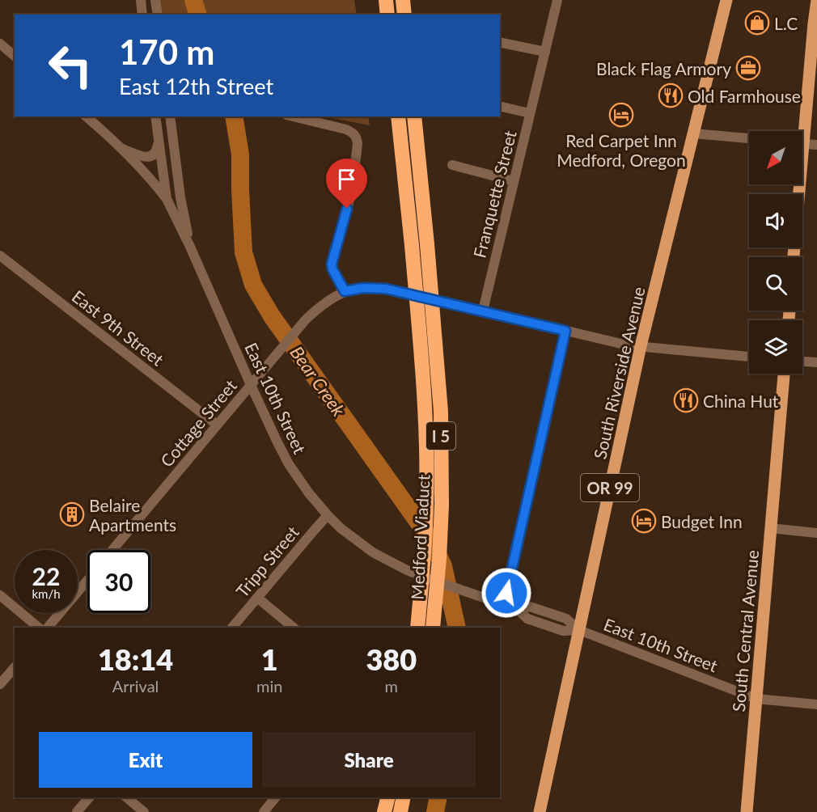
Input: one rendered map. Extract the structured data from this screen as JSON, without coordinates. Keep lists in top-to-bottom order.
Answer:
{
  "streets": {
    "highway": ["I 5", "Medford Viaduct"],
    "main road": ["South Riverside Avenue", "OR 99", "South Central Avenue"],
    "street": [
      "Franquette Street",
      "East 9th Street",
      "East 10th Street",
      "Cottage Street",
      "Tripp Street"
    ]
  },
  "crossings": [
    ["East 9th Street", "Cottage Street"],
    ["South Riverside Avenue", "East 10th Street"],
    ["East 10th Street", "Cottage Street"],
    ["East 10th Street", "Tripp Street"],
    ["East 10th Street", "South Central Avenue"]
  ],
  "water": ["Bear Creek"],
  "places": {
    "shop": ["L.C"],
    "office": ["Black Flag Armory"],
    "restaurant": ["Old Farmhouse", "China Hut"],
    "hotel": ["Red Carpet Inn Medford, Oregon", "Budget Inn"],
    "building": ["Belaire Apartments"]
  },
  "north": "bottom left",
  "page": {
    "turn": ["170 m", "East 12th Street"],
    "speed": "22 km/h",
    "limit": "30",
    "eta": [
      "18:14",
      "Arrival",
      "1",
      "min",
      "380",
      "m"
    ],
    "buttons": ["Exit", "Share"]
  }
}
